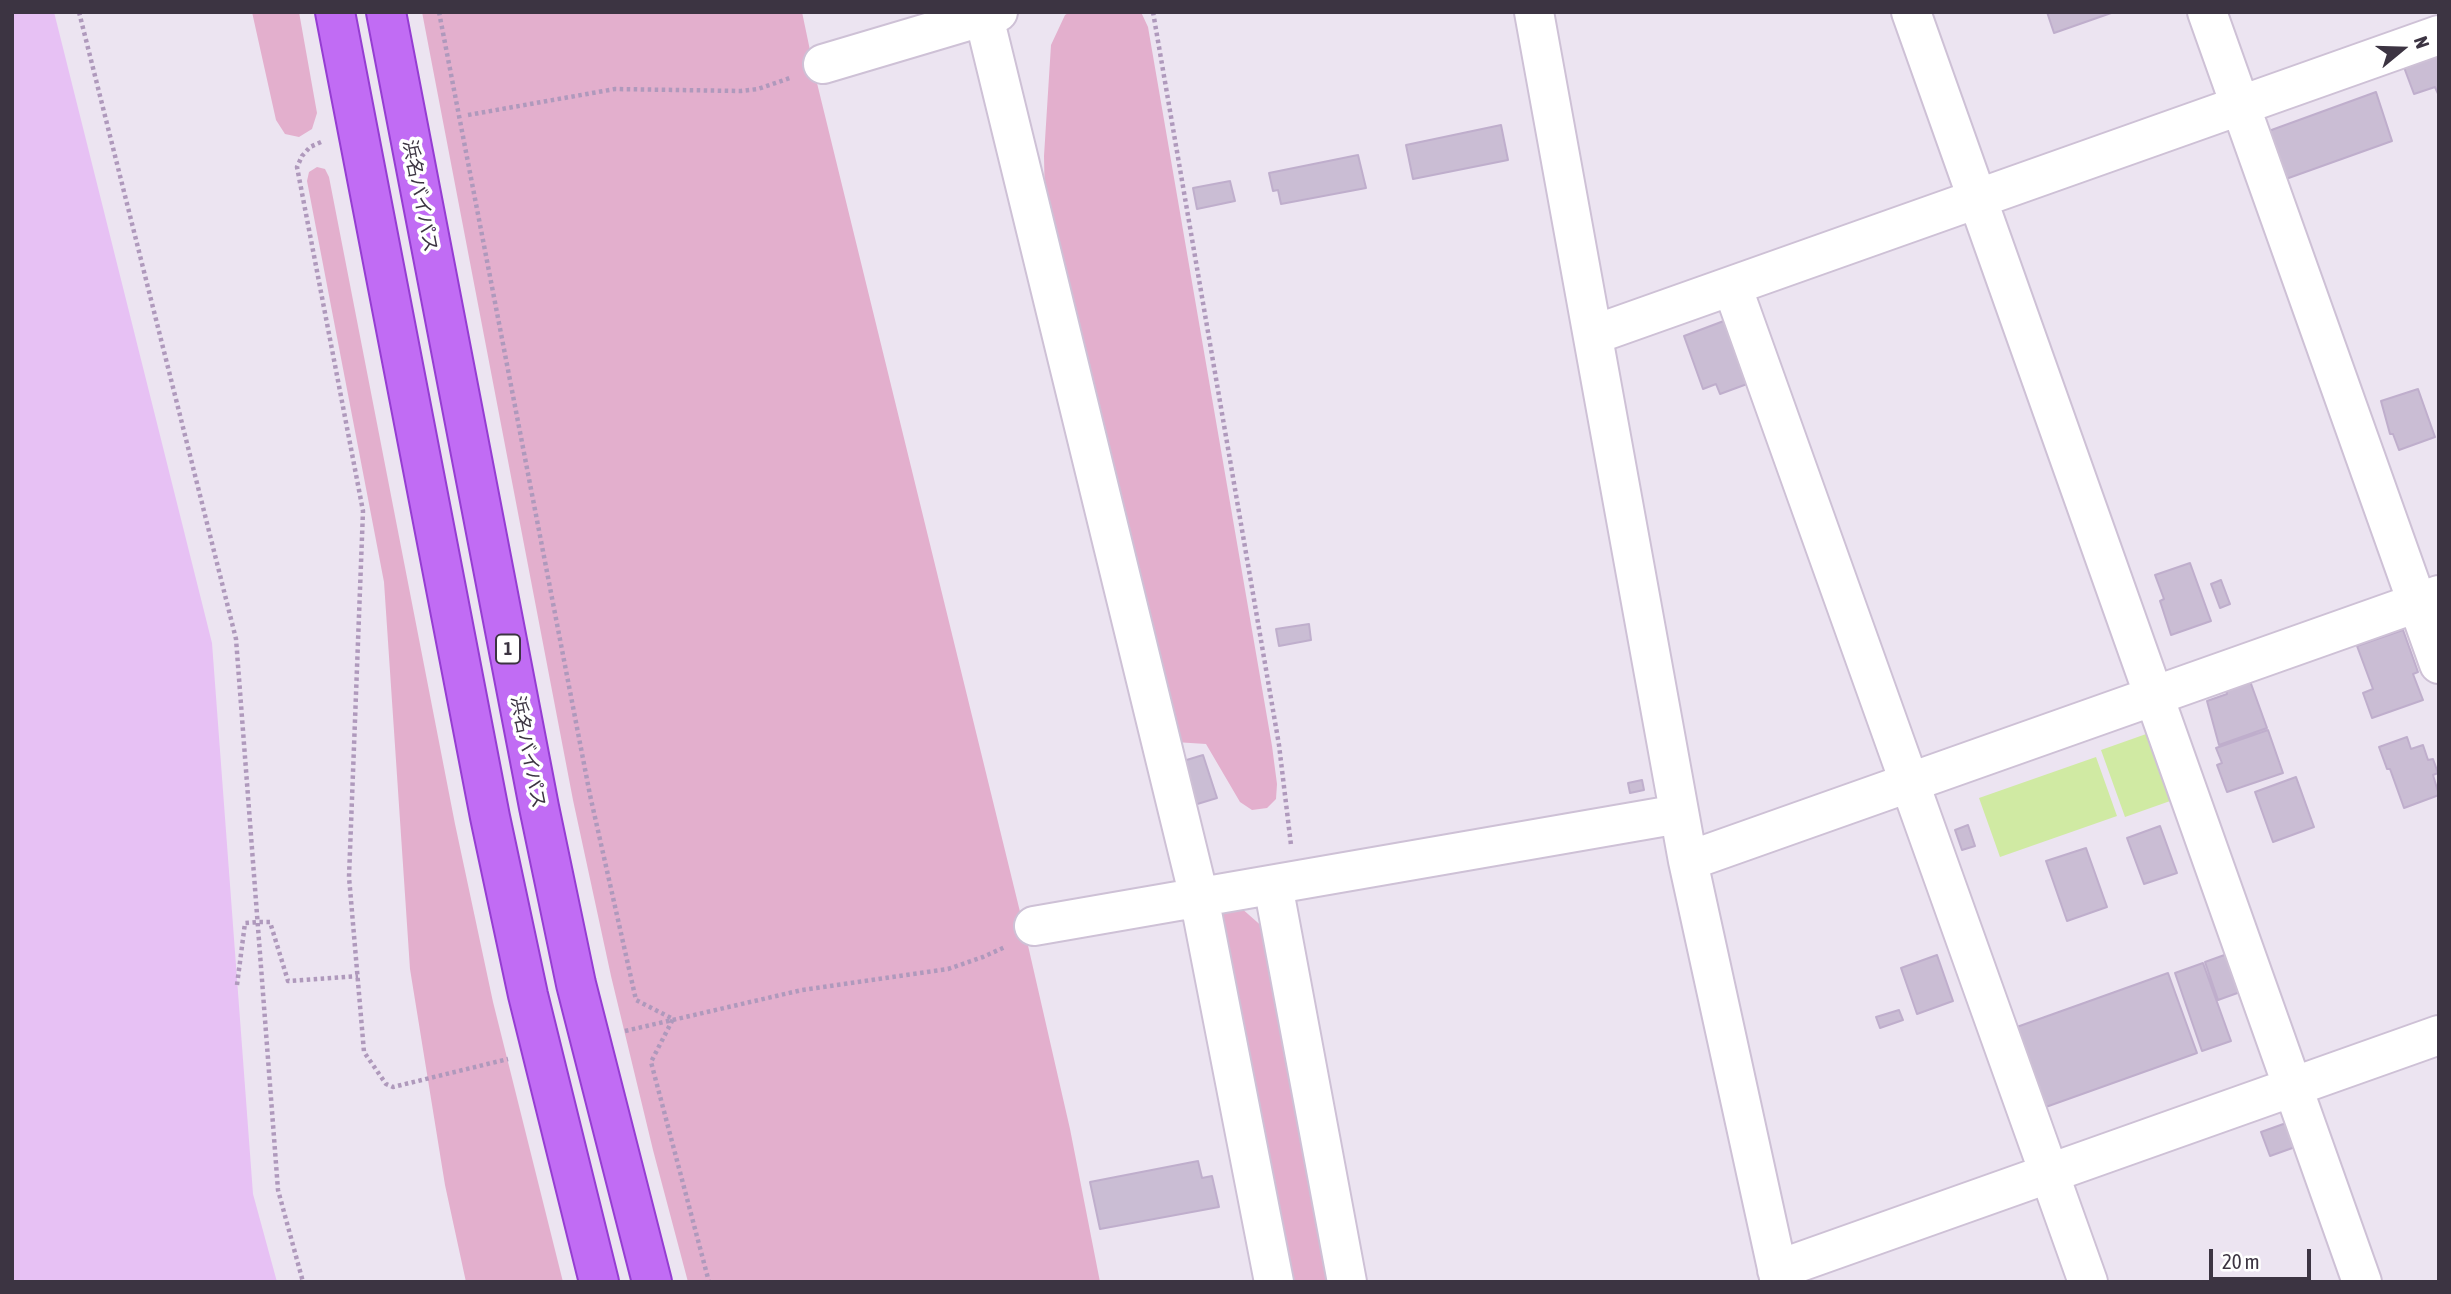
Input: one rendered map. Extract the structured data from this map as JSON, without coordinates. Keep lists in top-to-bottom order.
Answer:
{
  "streets": {
    "highway": ["浜名バイパス", "1"]
  },
  "scale_bar": "20 m",
  "north": "right"
}
